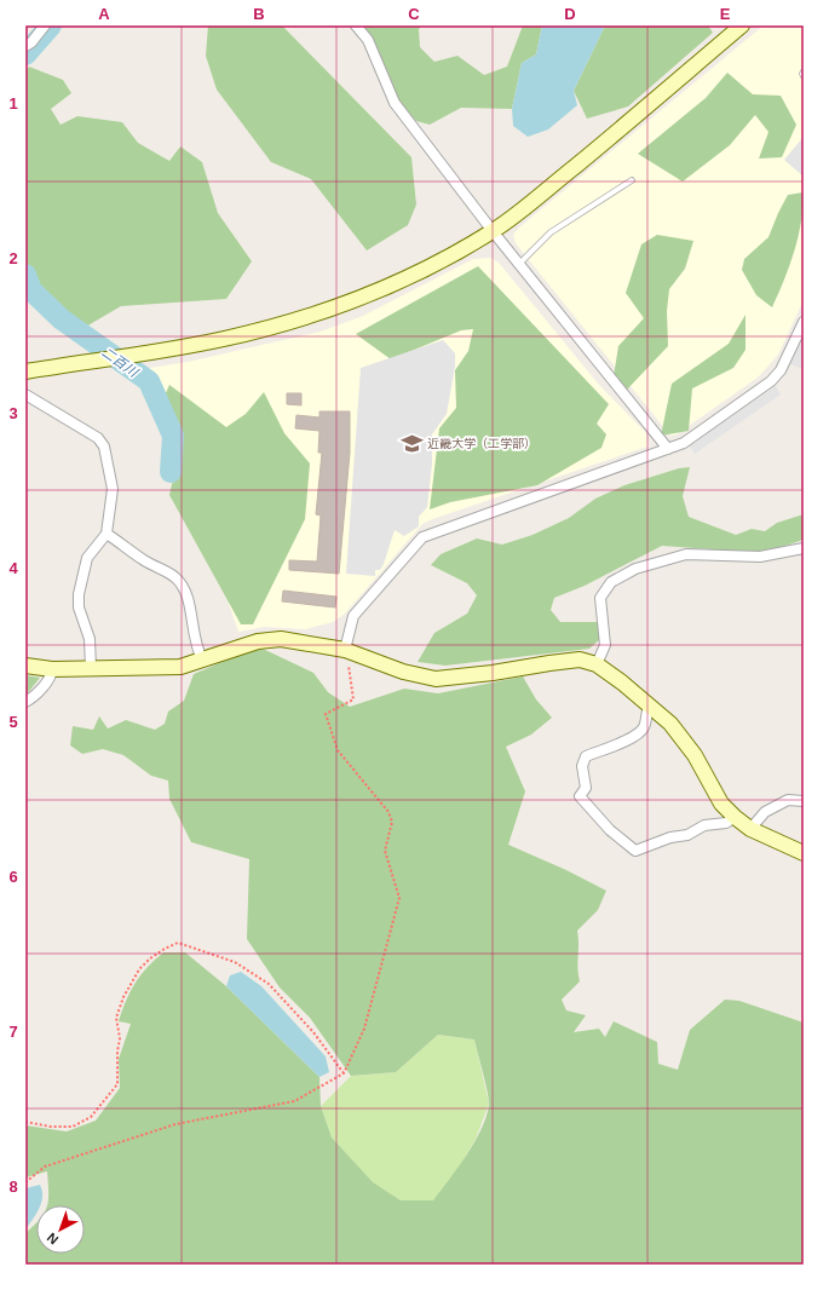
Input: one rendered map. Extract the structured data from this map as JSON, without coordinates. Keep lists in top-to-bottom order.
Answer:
{
  "water": ["二百川"],
  "places": {
    "school or university": ["近畿大学（工学部）"]
  },
  "north": "bottom left",
  "grid": {
    "columns": [
      "A",
      "B",
      "C",
      "D",
      "E"
    ],
    "rows": [
      "1",
      "2",
      "3",
      "4",
      "5",
      "6",
      "7",
      "8"
    ]
  }
}
